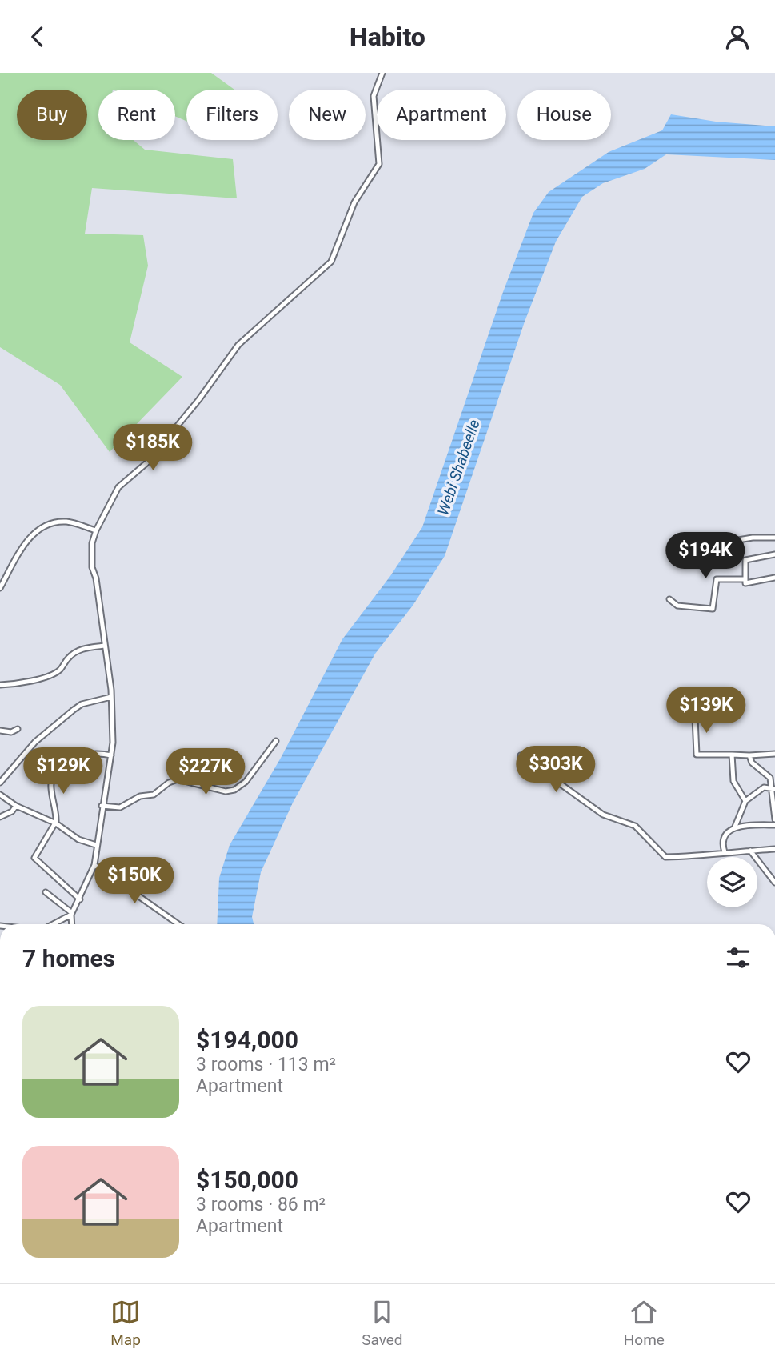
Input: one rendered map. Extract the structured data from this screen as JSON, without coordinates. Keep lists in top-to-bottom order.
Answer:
{
  "water": ["Webi Shabeelle"],
  "page": {
    "header": "Habito",
    "chip": [
      "Buy",
      "Rent",
      "Filters",
      "New",
      "Apartment",
      "House"
    ],
    "price": [
      "$185K",
      "$194K",
      "$139K",
      "$303K",
      "$129K",
      "$227K",
      "$150K"
    ],
    "heading": "7 homes",
    "list": [
      {
        "name": "$194,000",
        "note": "3 rooms · 113 m² · Apartment"
      },
      {
        "name": "$150,000",
        "note": "3 rooms · 86 m² · Apartment"
      }
    ],
    "tabs": ["Map", "Saved", "Home"]
  }
}
